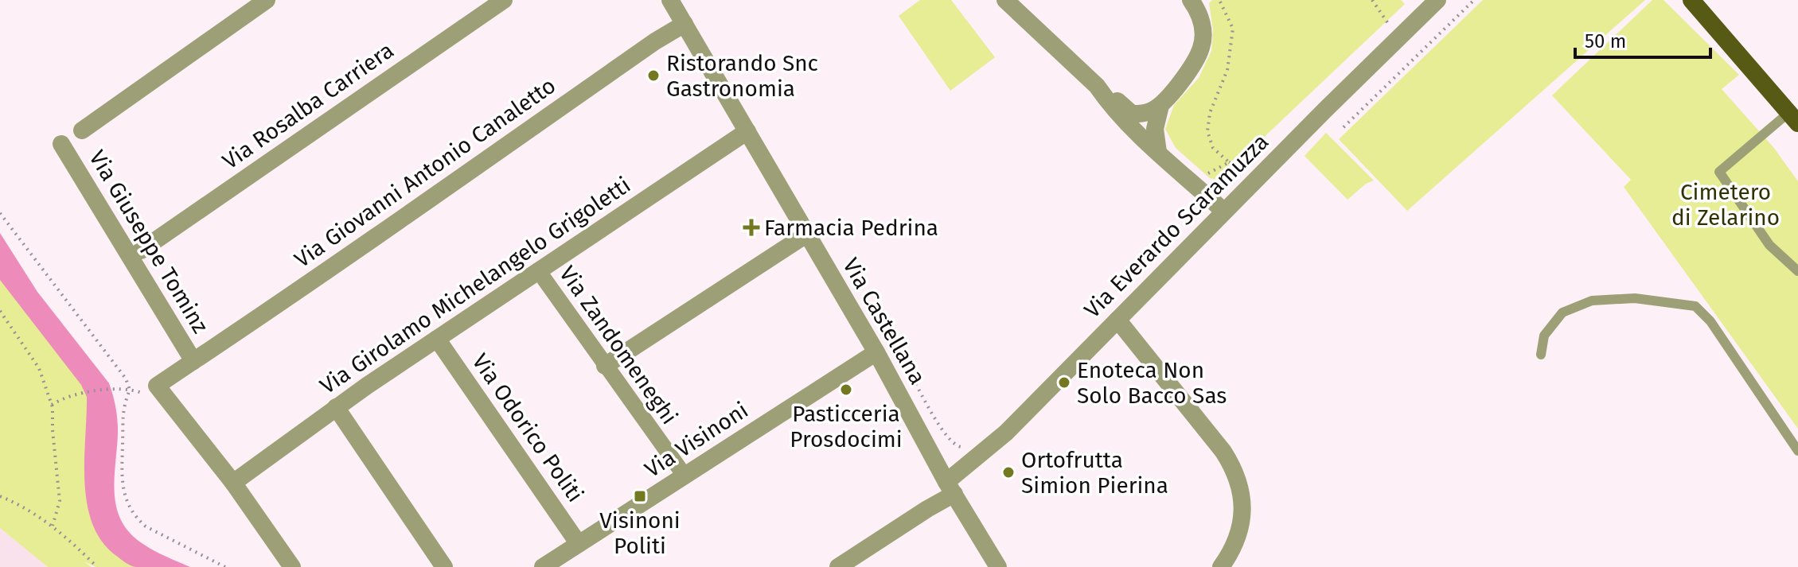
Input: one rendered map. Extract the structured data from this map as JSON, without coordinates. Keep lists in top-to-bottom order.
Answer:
{
  "streets": {
    "street": [
      "Via Rosalba Carriera",
      "Via Giovanni Antonio Canaletto",
      "Via Everardo Scaramuzza",
      "Via Giuseppe Tominz",
      "Via Girolamo Michelangelo Grigoletti",
      "Via Castellana",
      "Via Zandomeneghi",
      "Via Odorico Politi",
      "Via Visinoni"
    ]
  },
  "crossings": [
    ["Via Giovanni Antonio Canaletto", "Via Giuseppe Tominz"],
    ["Via Giovanni Antonio Canaletto", "Via Castellana"],
    ["Via Everardo Scaramuzza", "Via Castellana"],
    ["Via Giuseppe Tominz", "Via Girolamo Michelangelo Grigoletti"],
    ["Via Girolamo Michelangelo Grigoletti", "Via Castellana"],
    ["Via Girolamo Michelangelo Grigoletti", "Via Zandomeneghi"],
    ["Via Girolamo Michelangelo Grigoletti", "Via Odorico Politi"],
    ["Via Castellana", "Via Visinoni"],
    ["Via Zandomeneghi", "Via Visinoni"],
    ["Via Odorico Politi", "Via Visinoni"]
  ],
  "parks": ["Cimetero di Zelarino"],
  "places": {
    "other": [
      "Ristorando Snc Gastronomia",
      "Enoteca Non Solo Bacco Sas",
      "Pasticceria Prosdocimi",
      "Ortofrutta Simion Pierina"
    ],
    "health": ["Farmacia Pedrina"],
    "transit": ["Visinoni Politi"]
  },
  "scale_bar": "50 m"
}
